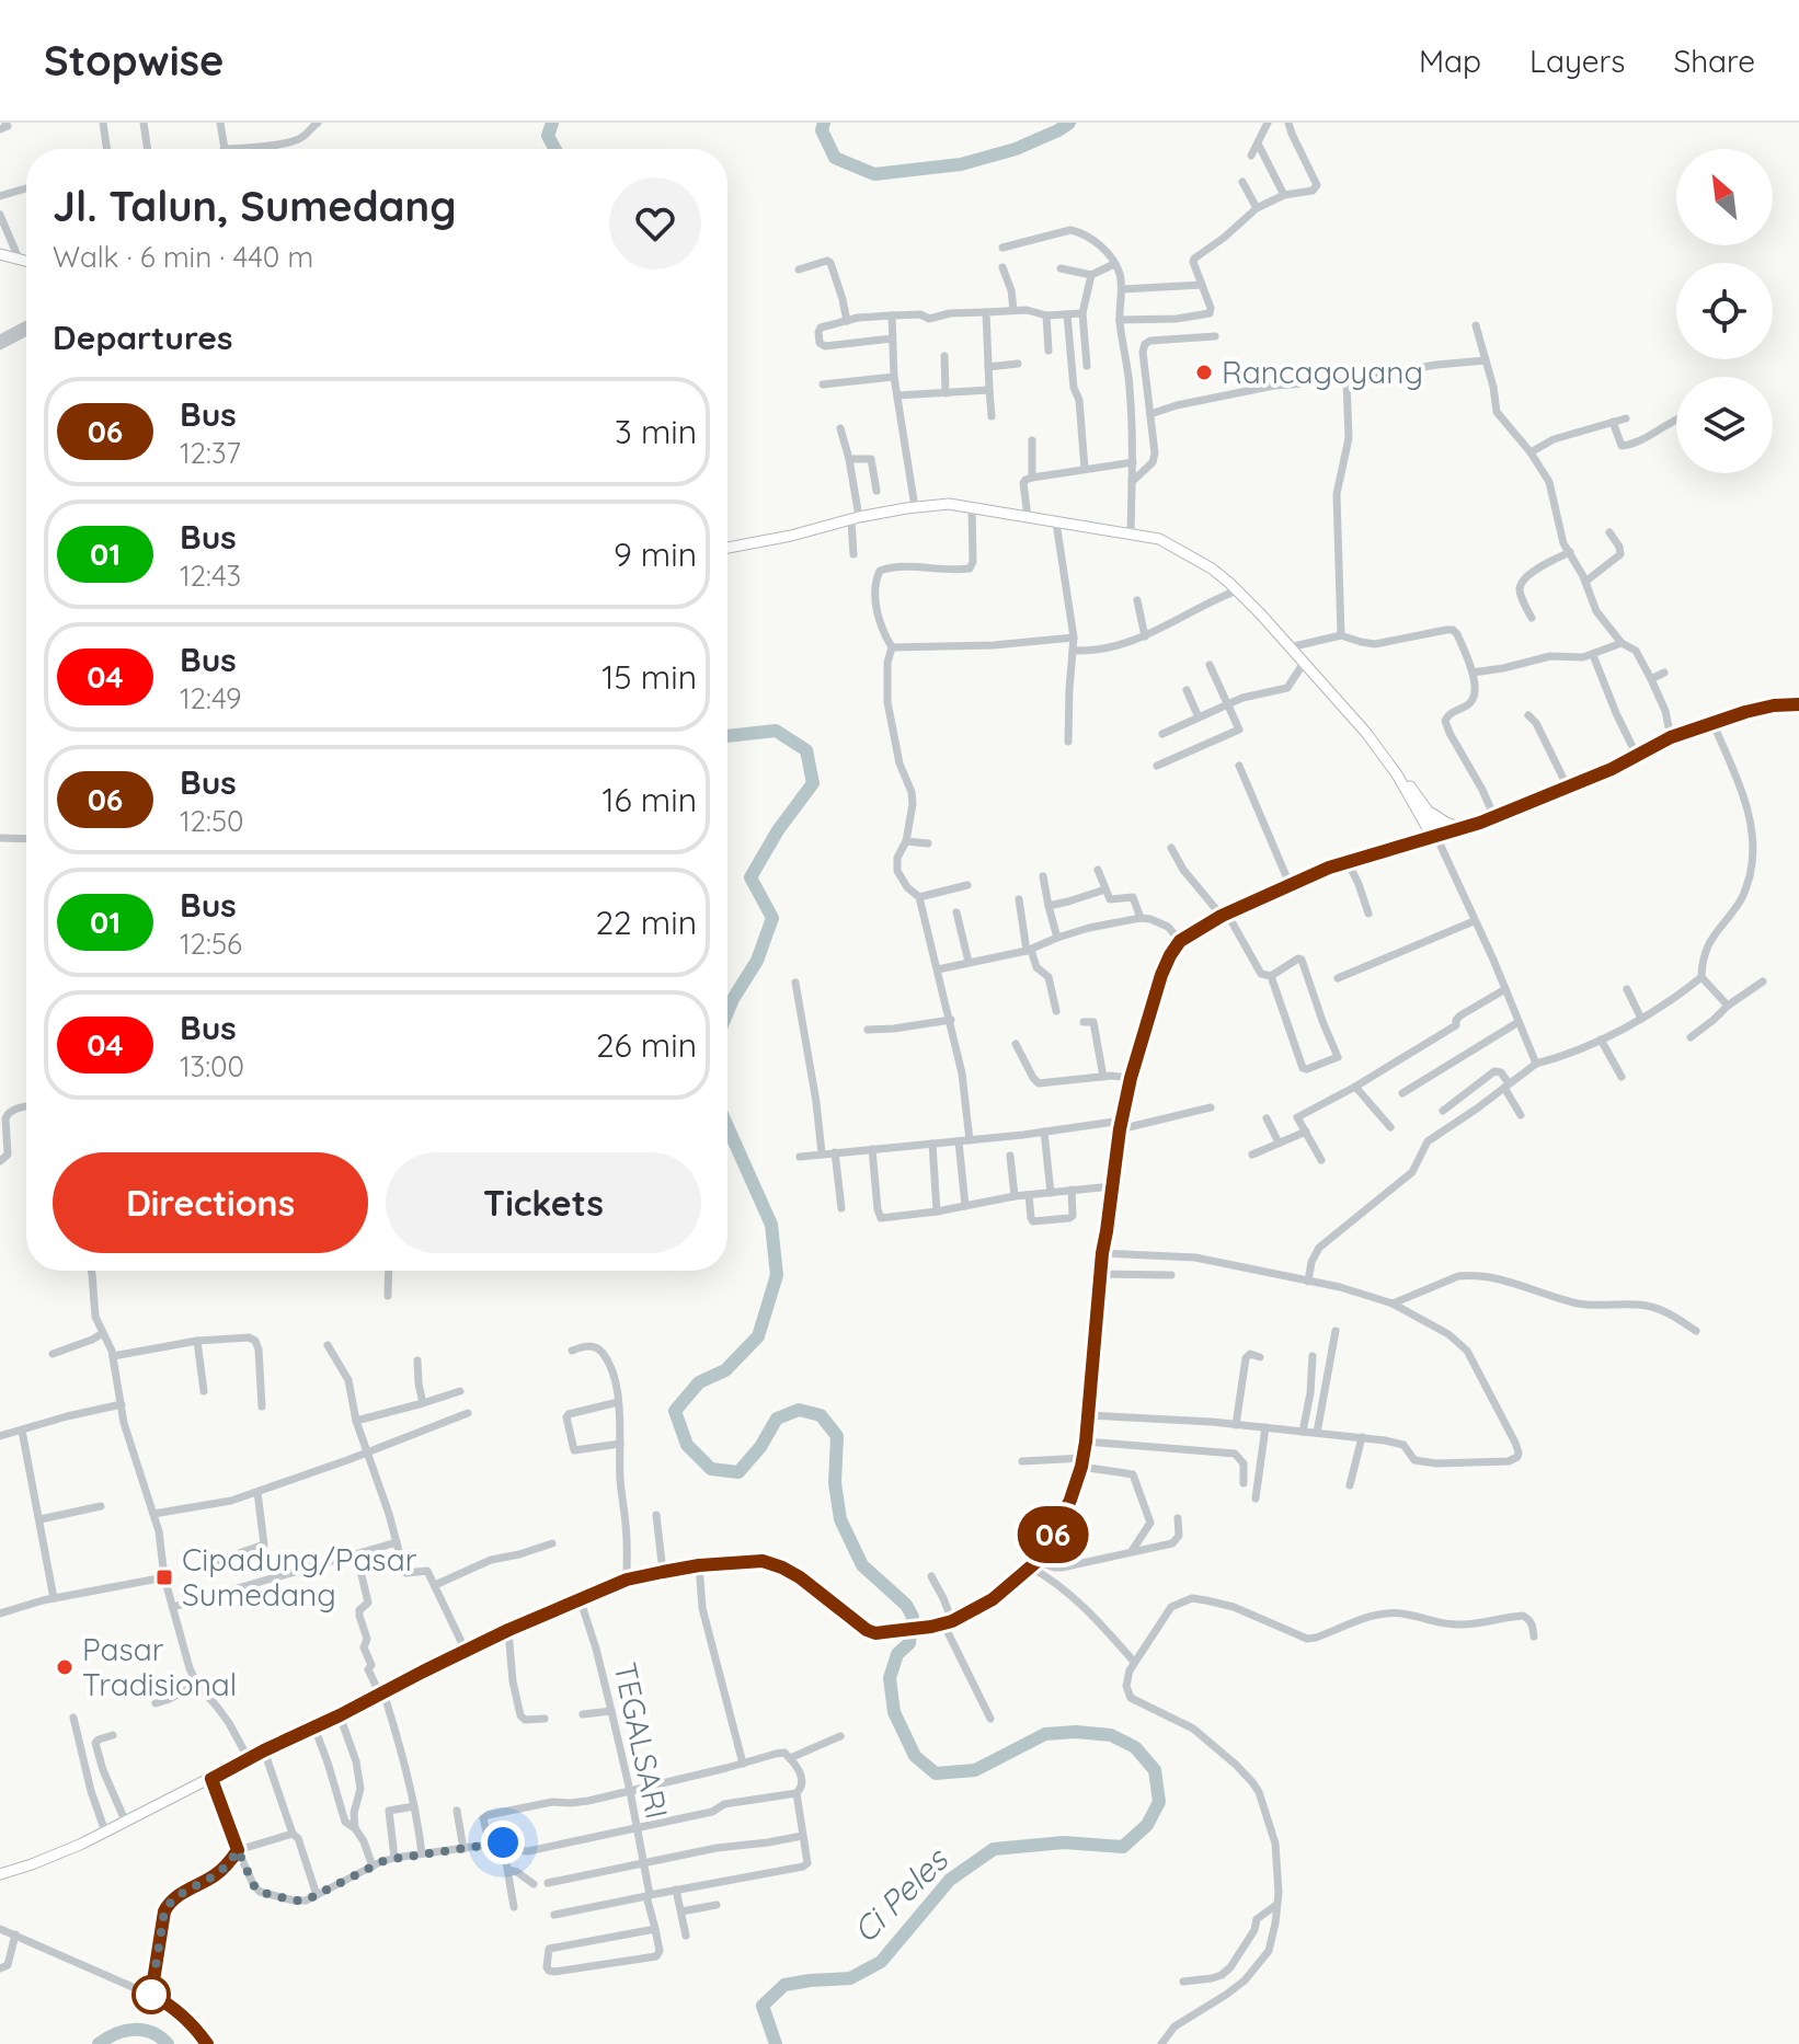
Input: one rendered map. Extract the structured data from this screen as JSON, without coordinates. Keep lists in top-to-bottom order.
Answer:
{
  "streets": {
    "street": ["TEGALSARI"]
  },
  "water": ["Ci Peles"],
  "places": {
    "other": ["Rancagoyang", "Pasar Tradisional"],
    "transit": ["Cipadung/Pasar Sumedang"]
  },
  "lines": ["bus line 06"],
  "north": "top left",
  "page": {
    "header": "Stopwise",
    "nav": ["Map", "Layers", "Share"],
    "on_map": "06",
    "heading": [
      ["Jl. Talun, Sumedang", "Walk · 6 min · 440 m"],
      "Departures"
    ],
    "list": [
      {
        "mark": "06",
        "name": "Bus",
        "note": "12:37",
        "value": "3 min"
      },
      {
        "mark": "01",
        "name": "Bus",
        "note": "12:43",
        "value": "9 min"
      },
      {
        "mark": "04",
        "name": "Bus",
        "note": "12:49",
        "value": "15 min"
      },
      {
        "mark": "06",
        "name": "Bus",
        "note": "12:50",
        "value": "16 min"
      },
      {
        "mark": "01",
        "name": "Bus",
        "note": "12:56",
        "value": "22 min"
      },
      {
        "mark": "04",
        "name": "Bus",
        "note": "13:00",
        "value": "26 min"
      }
    ],
    "buttons": ["Directions", "Tickets"]
  }
}
